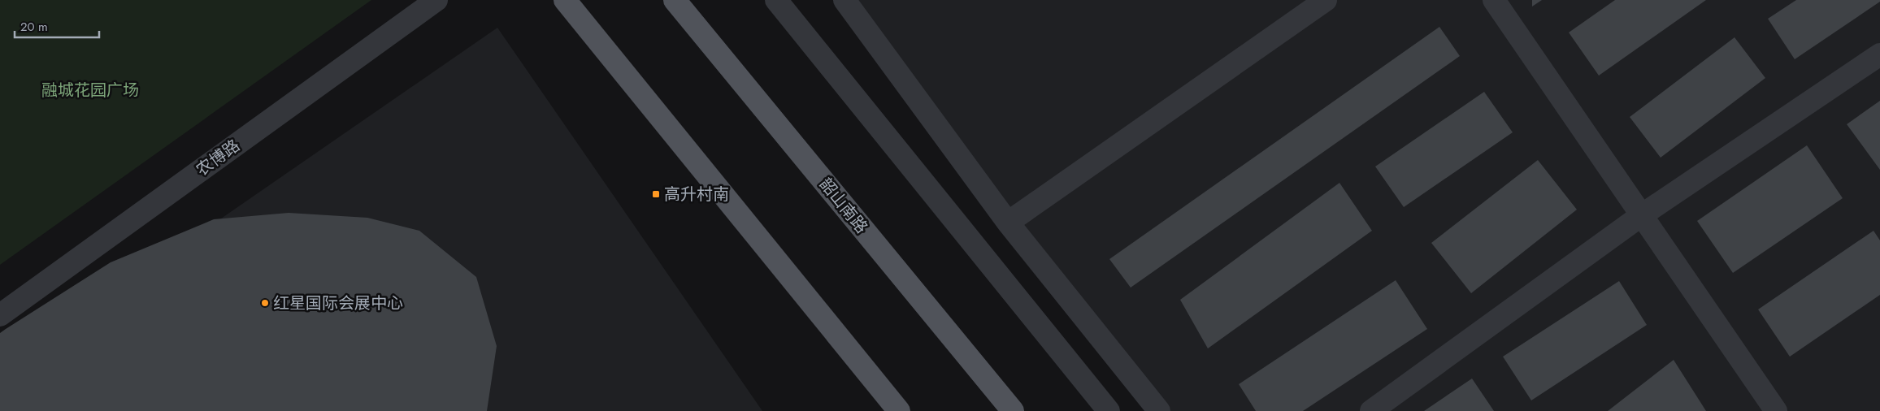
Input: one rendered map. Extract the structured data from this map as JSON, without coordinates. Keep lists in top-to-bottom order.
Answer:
{
  "streets": {
    "main road": ["韶山南路"],
    "street": ["农博路"]
  },
  "parks": ["融城花园广场"],
  "places": {
    "transit": ["高升村南"],
    "other": ["红星国际会展中心"]
  },
  "scale_bar": "20 m"
}
